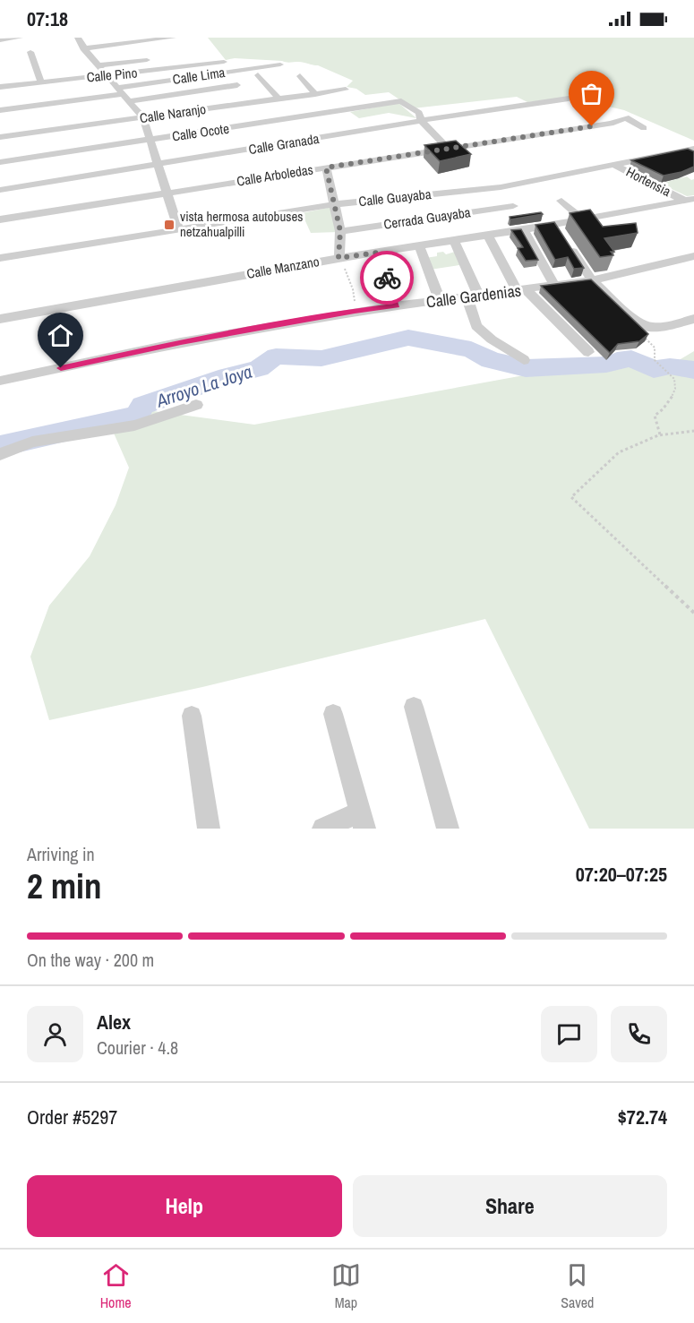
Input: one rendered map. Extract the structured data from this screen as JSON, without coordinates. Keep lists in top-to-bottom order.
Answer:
{
  "streets": {
    "street": [
      "Calle Pino",
      "Calle Lima",
      "Calle Naranjo",
      "Calle Ocote",
      "Calle Granada",
      "Calle Arboledas",
      "Hortensia",
      "Calle Guayaba",
      "Cerrada Guayaba",
      "Calle Manzano",
      "Calle Gardenias"
    ]
  },
  "crossings": [
    ["Calle Ocote", "Calle Granada"],
    ["Hortensia", "Calle Guayaba"],
    ["Hortensia", "Calle Manzano"]
  ],
  "water": ["Arroyo La Joya"],
  "places": {
    "transit": ["vista hermosa autobuses netzahualpilli"]
  },
  "page": {
    "status": "07:18",
    "heading": ["2 min", "Arriving in", "07:20–07:25"],
    "panel": [
      "Alex",
      "Courier · 4.8",
      "Order #5297",
      "$72.74"
    ],
    "bar": "On the way · 200 m",
    "buttons": ["Help", "Share"],
    "tabs": ["Home", "Map", "Saved"]
  }
}
